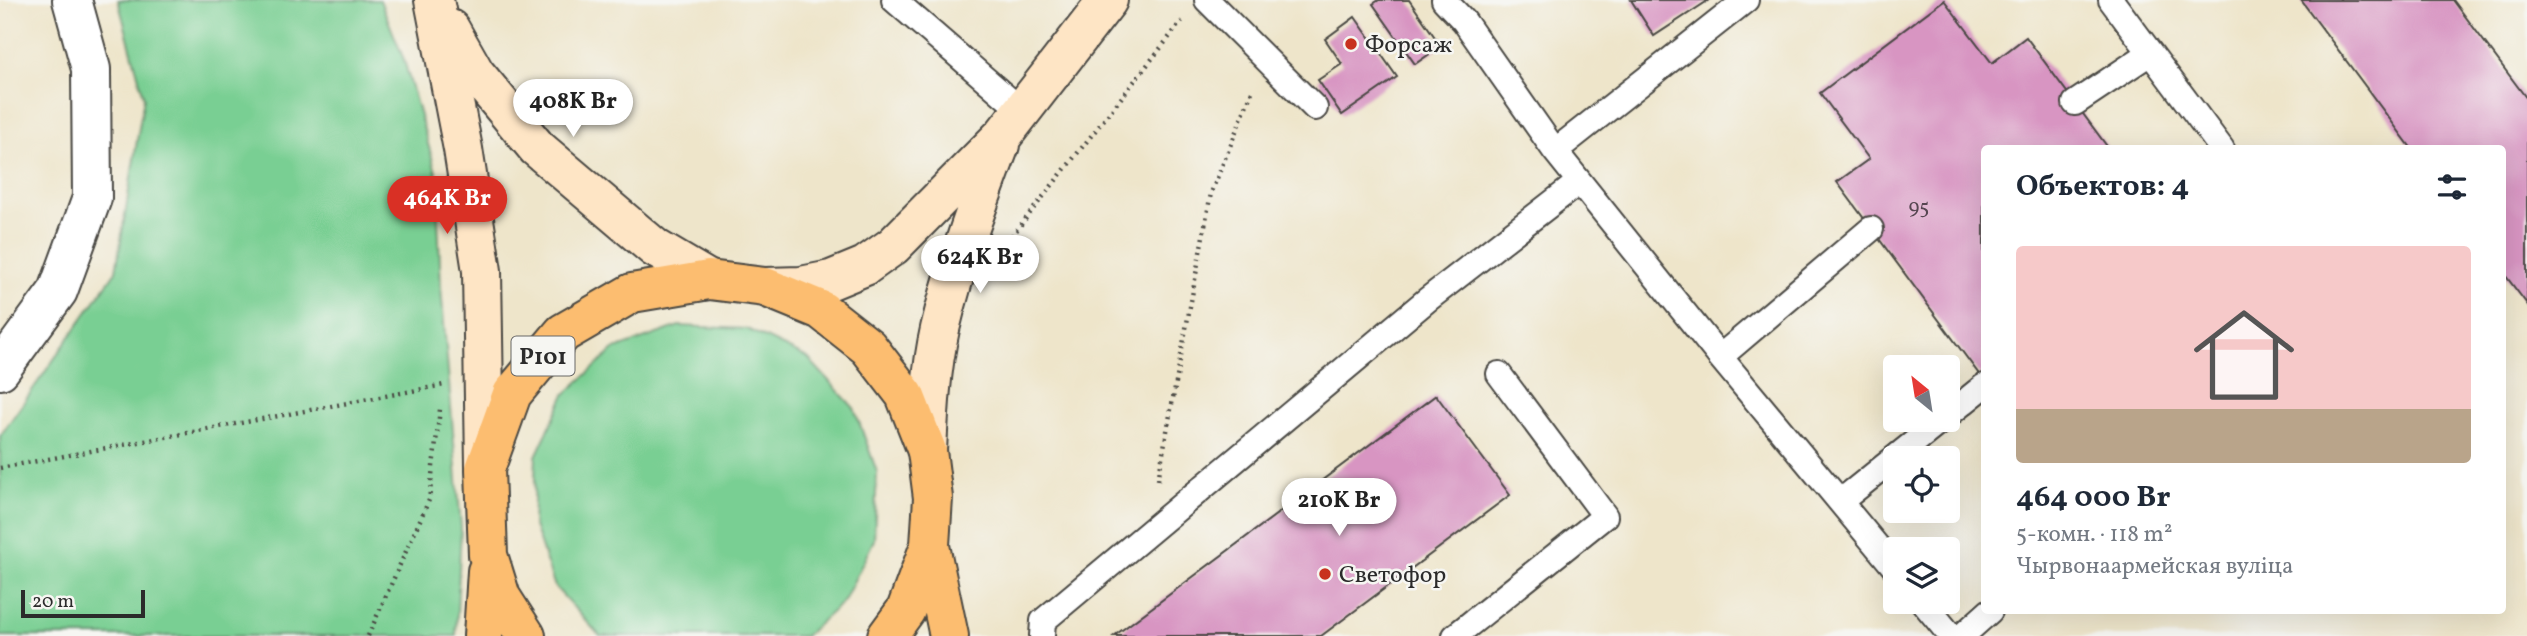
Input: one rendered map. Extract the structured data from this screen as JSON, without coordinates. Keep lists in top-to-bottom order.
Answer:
{
  "streets": {
    "main road": ["Р101"]
  },
  "places": ["Форсаж", "Светофор"],
  "house_numbers": ["95"],
  "scale_bar": "20 m",
  "north": "top left",
  "page": {
    "price": [
      "408K Br",
      "464K Br",
      "624K Br",
      "210K Br"
    ],
    "heading": "Объектов: 4",
    "list": [
      {
        "name": "464 000 Br",
        "note": "5-комн. · 118 m² · Чырвонаармейская вуліца"
      }
    ],
    "scale": "20 m"
  }
}
